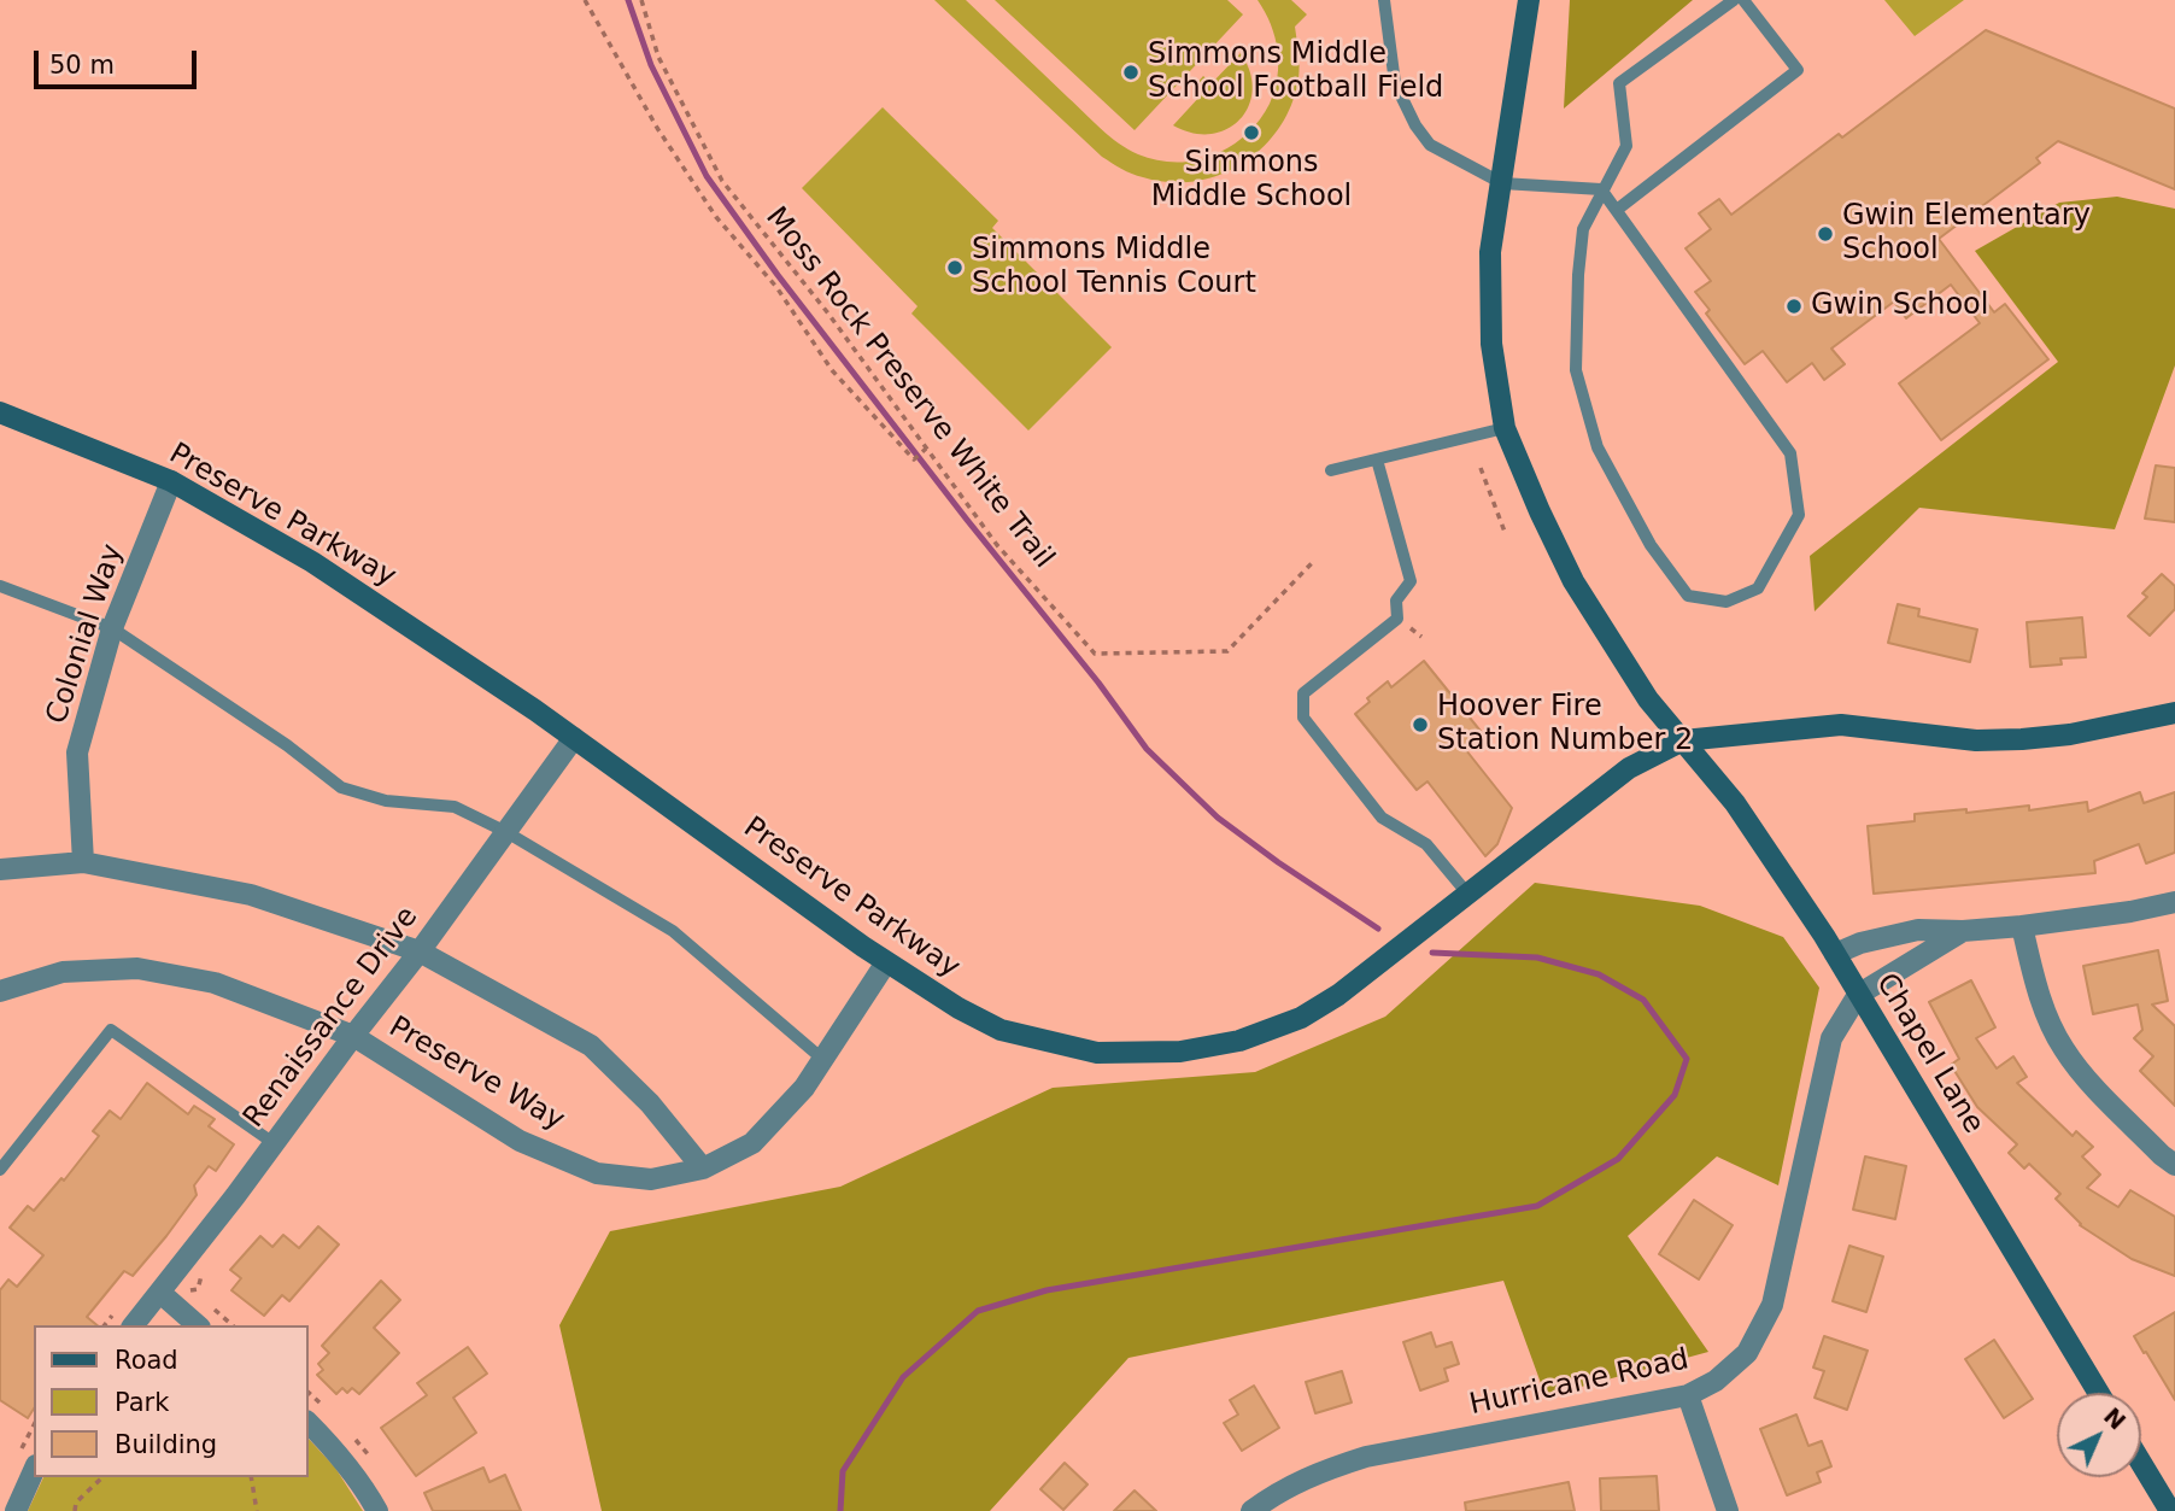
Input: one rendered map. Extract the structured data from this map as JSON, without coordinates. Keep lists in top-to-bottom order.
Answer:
{
  "streets": {
    "street": [
      "Preserve Parkway",
      "Colonial Way",
      "Renaissance Drive",
      "Chapel Lane",
      "Preserve Way",
      "Hurricane Road"
    ],
    "path": ["Moss Rock Preserve White Trail"]
  },
  "crossings": [
    ["Preserve Parkway", "Colonial Way"],
    ["Preserve Parkway", "Renaissance Drive"],
    ["Preserve Parkway", "Chapel Lane"],
    ["Preserve Parkway", "Preserve Way"],
    ["Renaissance Drive", "Preserve Way"],
    ["Chapel Lane", "Hurricane Road"]
  ],
  "places": [
    "Simmons Middle School Football Field",
    "Simmons Middle School",
    "Gwin Elementary School",
    "Simmons Middle School Tennis Court",
    "Gwin School",
    "Hoover Fire Station Number 2"
  ],
  "legend": ["Road", "Park", "Building"],
  "scale_bar": "50 m",
  "north": "top right"
}
